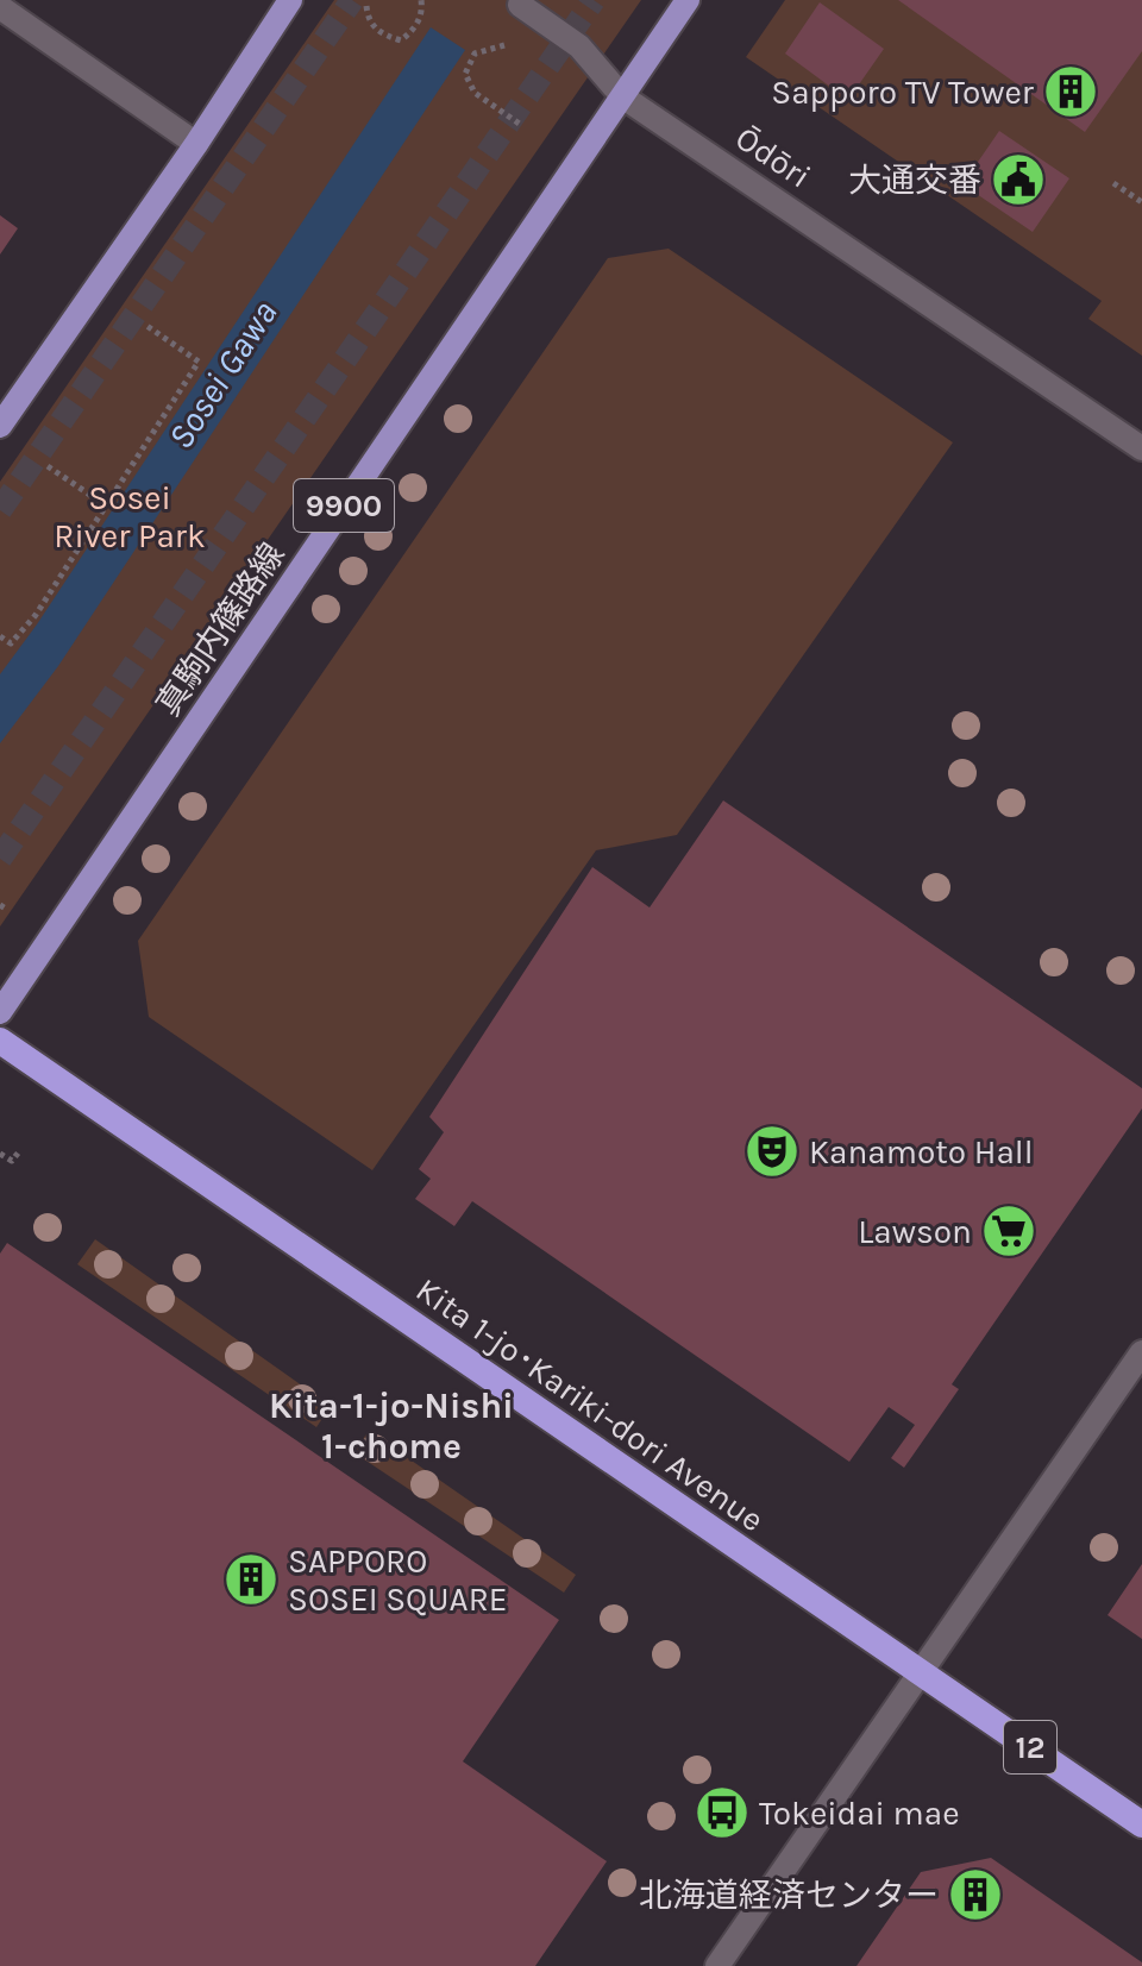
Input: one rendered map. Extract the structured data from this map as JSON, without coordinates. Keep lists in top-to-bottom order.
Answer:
{
  "streets": {
    "highway": ["Kita 1-jo･Kariki-dori Avenue", "12"],
    "main road": ["9900", "真駒内篠路線"],
    "street": ["Ōdōri"]
  },
  "crossings": [
    ["Ōdōri", "真駒内篠路線"]
  ],
  "districts": ["Kita-1-jo-Nishi 1-chome"],
  "water": ["Sosei Gawa"],
  "parks": ["Sosei River Park"],
  "places": {
    "building": ["Sapporo TV Tower", "SAPPORO SOSEI SQUARE", "北海道経済センター"],
    "public building": ["大通交番"],
    "theatre": ["Kanamoto Hall"],
    "supermarket": ["Lawson"],
    "bus stop": ["Tokeidai mae"]
  }
}
